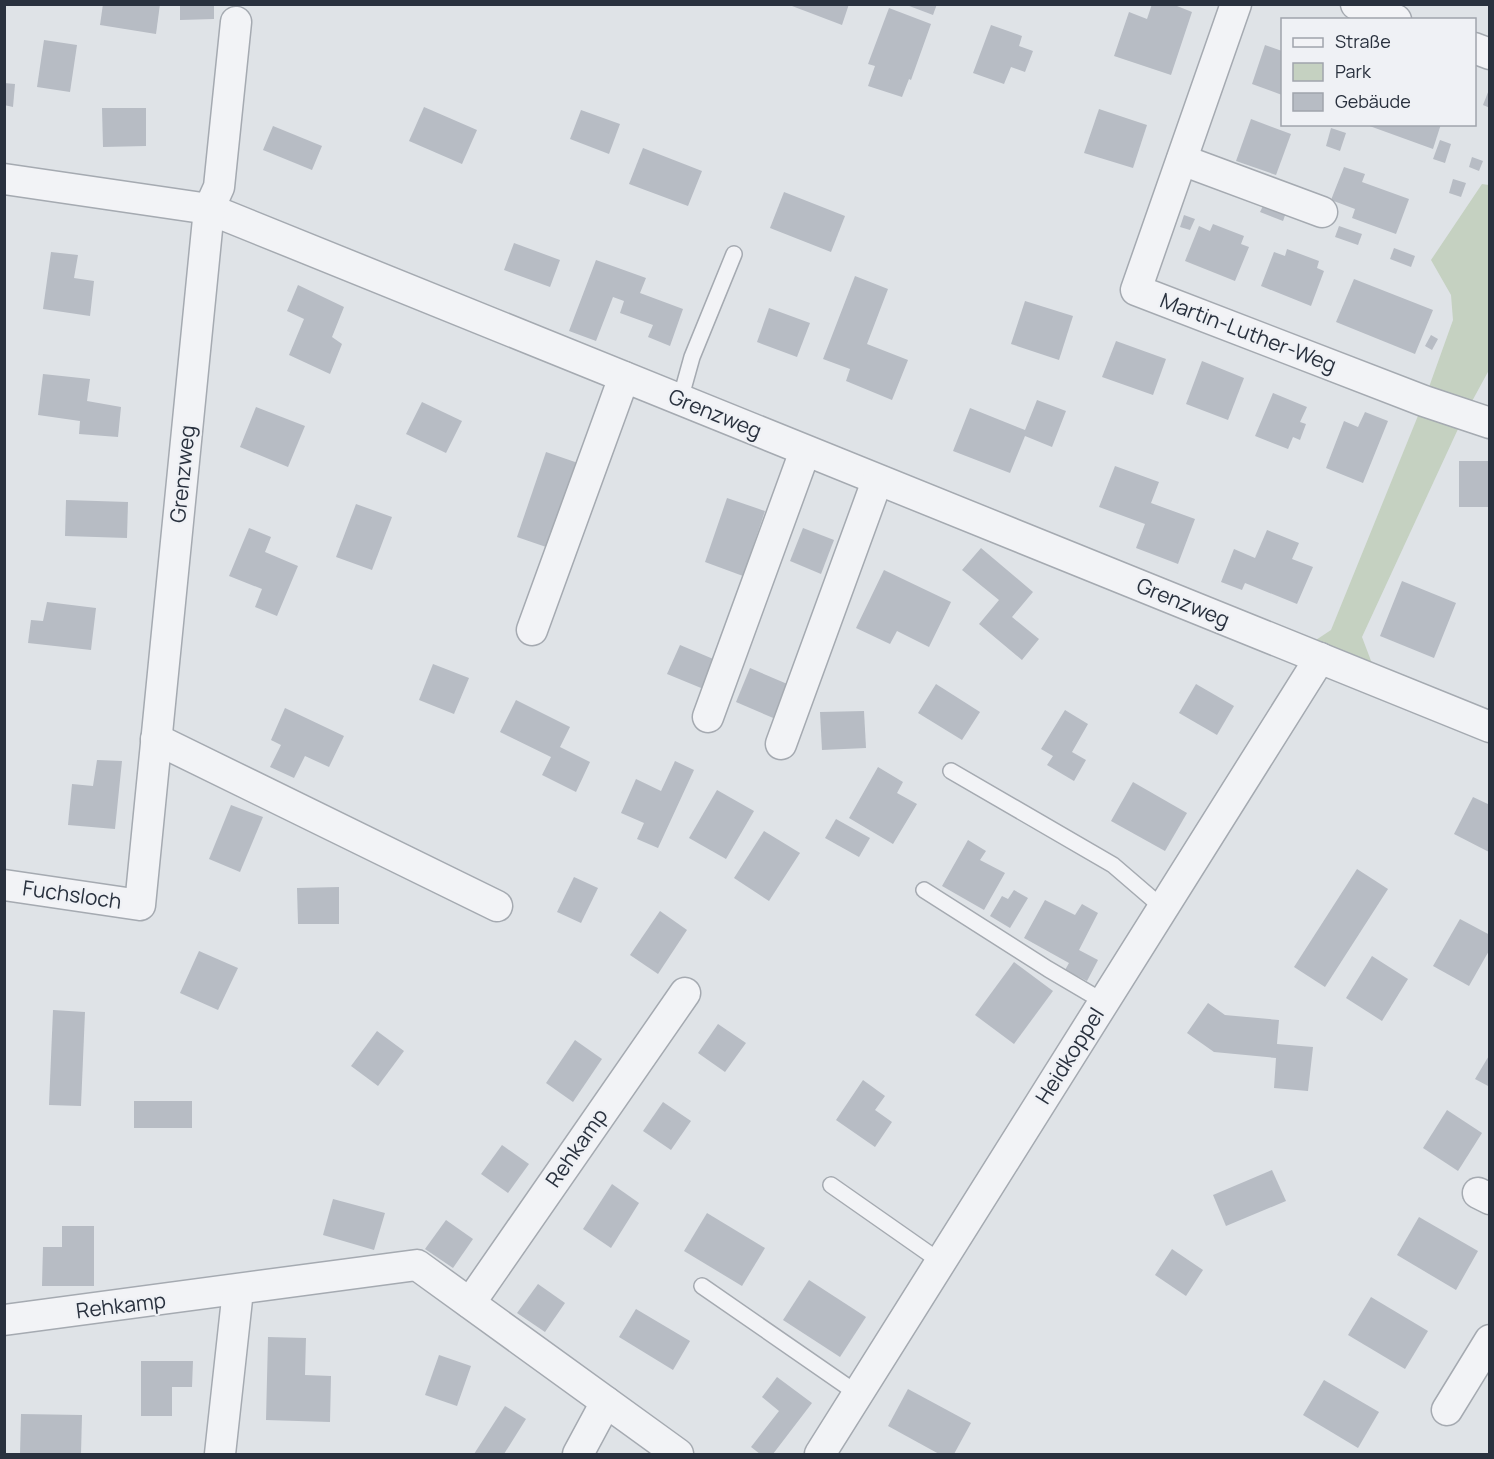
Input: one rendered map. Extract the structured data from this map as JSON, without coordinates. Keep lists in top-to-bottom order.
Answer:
{
  "streets": {
    "street": [
      "Martin-Luther-Weg",
      "Grenzweg",
      "Fuchsloch",
      "Heidkoppel",
      "Rehkamp"
    ]
  },
  "crossings": [
    ["Grenzweg", "Fuchsloch"],
    ["Grenzweg", "Heidkoppel"]
  ],
  "legend": ["Straße", "Park", "Gebäude"]
}
